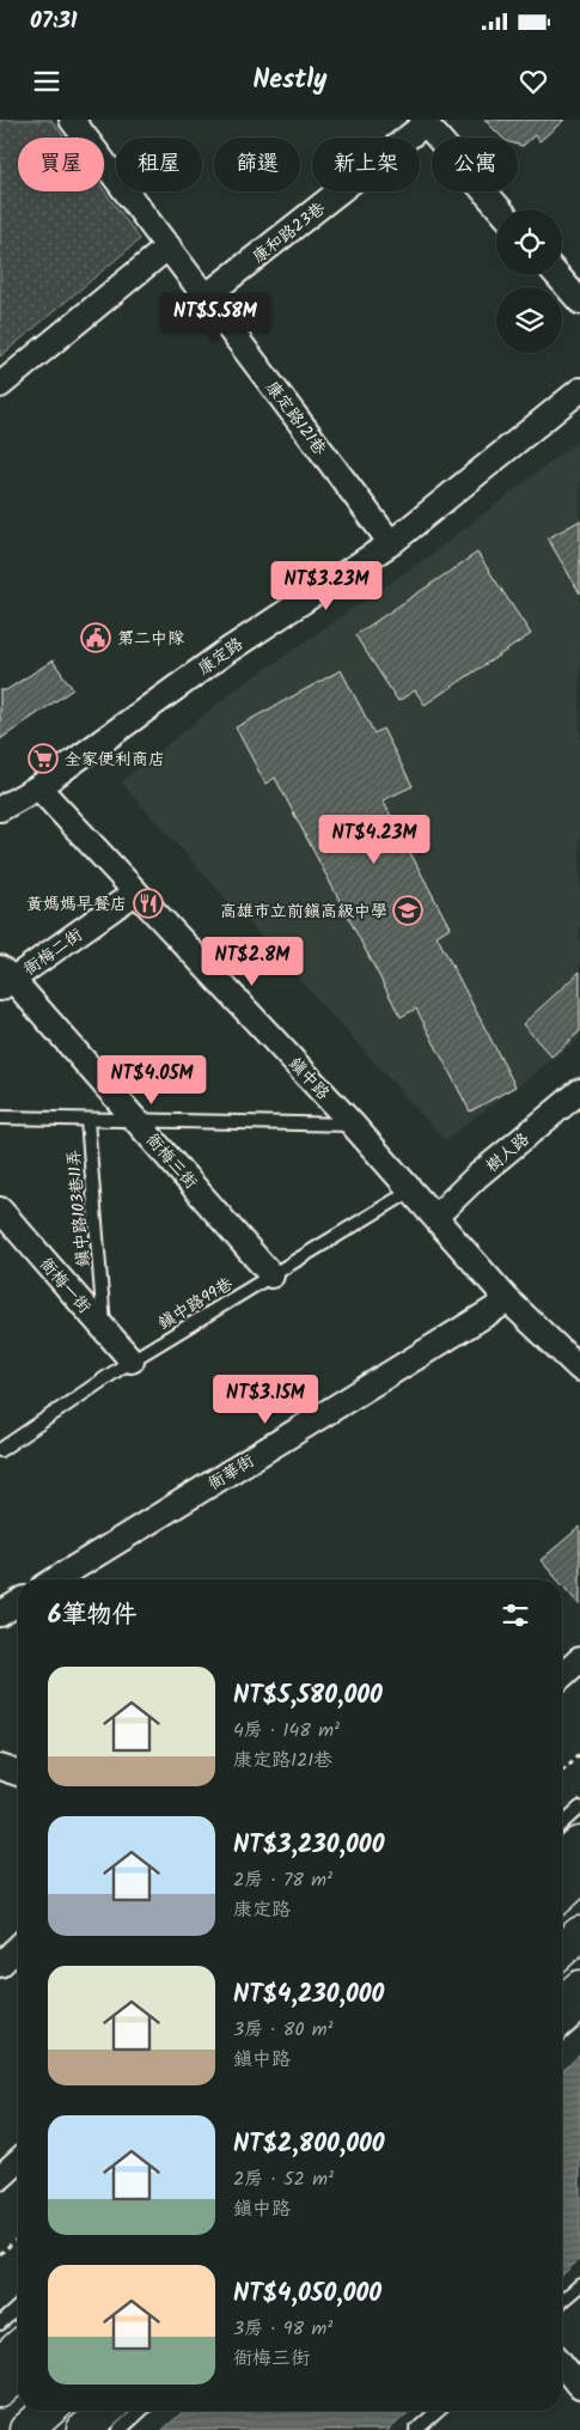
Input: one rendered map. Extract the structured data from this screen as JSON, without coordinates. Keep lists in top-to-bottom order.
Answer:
{
  "streets": {
    "street": [
      "康和路23巷",
      "康定路121巷",
      "康定路",
      "衙梅二街",
      "鎮中路",
      "樹人路",
      "衙梅三街",
      "衙梅一街",
      "衙華街"
    ],
    "lane": ["鎮中路103巷11弄", "鎮中路99巷"]
  },
  "crossings": [
    ["康和路23巷", "康定路121巷"],
    ["康定路121巷", "康定路"],
    ["康定路", "鎮中路"],
    ["衙梅二街", "鎮中路"],
    ["衙梅二街", "衙梅三街"],
    ["鎮中路", "樹人路"],
    ["鎮中路", "鎮中路99巷"],
    ["鎮中路", "衙華街"],
    ["衙梅三街", "鎮中路99巷"],
    ["鎮中路103巷11弄", "衙梅一街"],
    ["衙梅一街", "鎮中路99巷"]
  ],
  "places": {
    "public building": ["第二中隊"],
    "supermarket": ["全家便利商店"],
    "restaurant": ["黃媽媽早餐店"],
    "school or university": ["高雄市立前鎮高級中學"]
  },
  "page": {
    "status": "07:31",
    "header": "Nestly",
    "chip": [
      "買屋",
      "租屋",
      "篩選",
      "新上架",
      "公寓"
    ],
    "price": [
      "NT$5.58M",
      "NT$3.23M",
      "NT$4.23M",
      "NT$2.8M",
      "NT$4.05M",
      "NT$3.15M"
    ],
    "heading": "6筆物件",
    "list": [
      {
        "name": "NT$5,580,000",
        "note": "4房 · 148 m² · 康定路121巷"
      },
      {
        "name": "NT$3,230,000",
        "note": "2房 · 78 m² · 康定路"
      },
      {
        "name": "NT$4,230,000",
        "note": "3房 · 80 m² · 鎮中路"
      },
      {
        "name": "NT$2,800,000",
        "note": "2房 · 52 m² · 鎮中路"
      },
      {
        "name": "NT$4,050,000",
        "note": "3房 · 98 m² · 衙梅三街"
      }
    ]
  }
}
